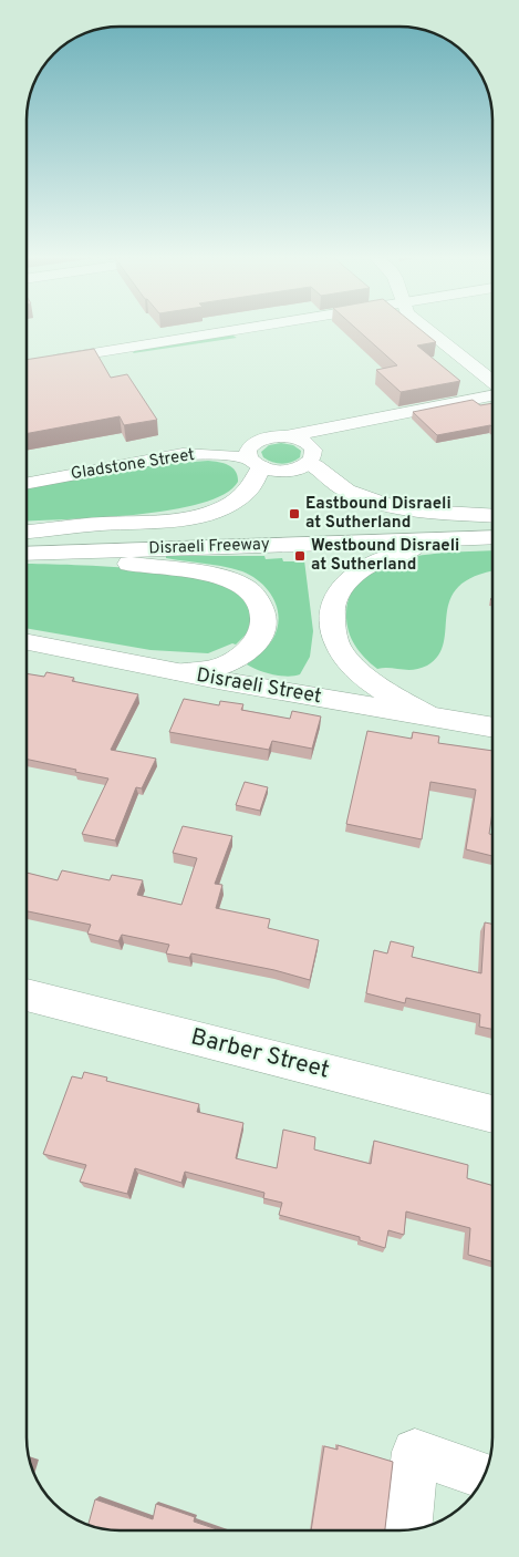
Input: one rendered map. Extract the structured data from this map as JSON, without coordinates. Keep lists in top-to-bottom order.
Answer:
{
  "streets": {
    "main road": ["Disraeli Freeway"],
    "street": ["Gladstone Street", "Disraeli Street", "Barber Street"]
  },
  "places": {
    "transit": ["Eastbound Disraeli at Sutherland", "Westbound Disraeli at Sutherland"]
  }
}
